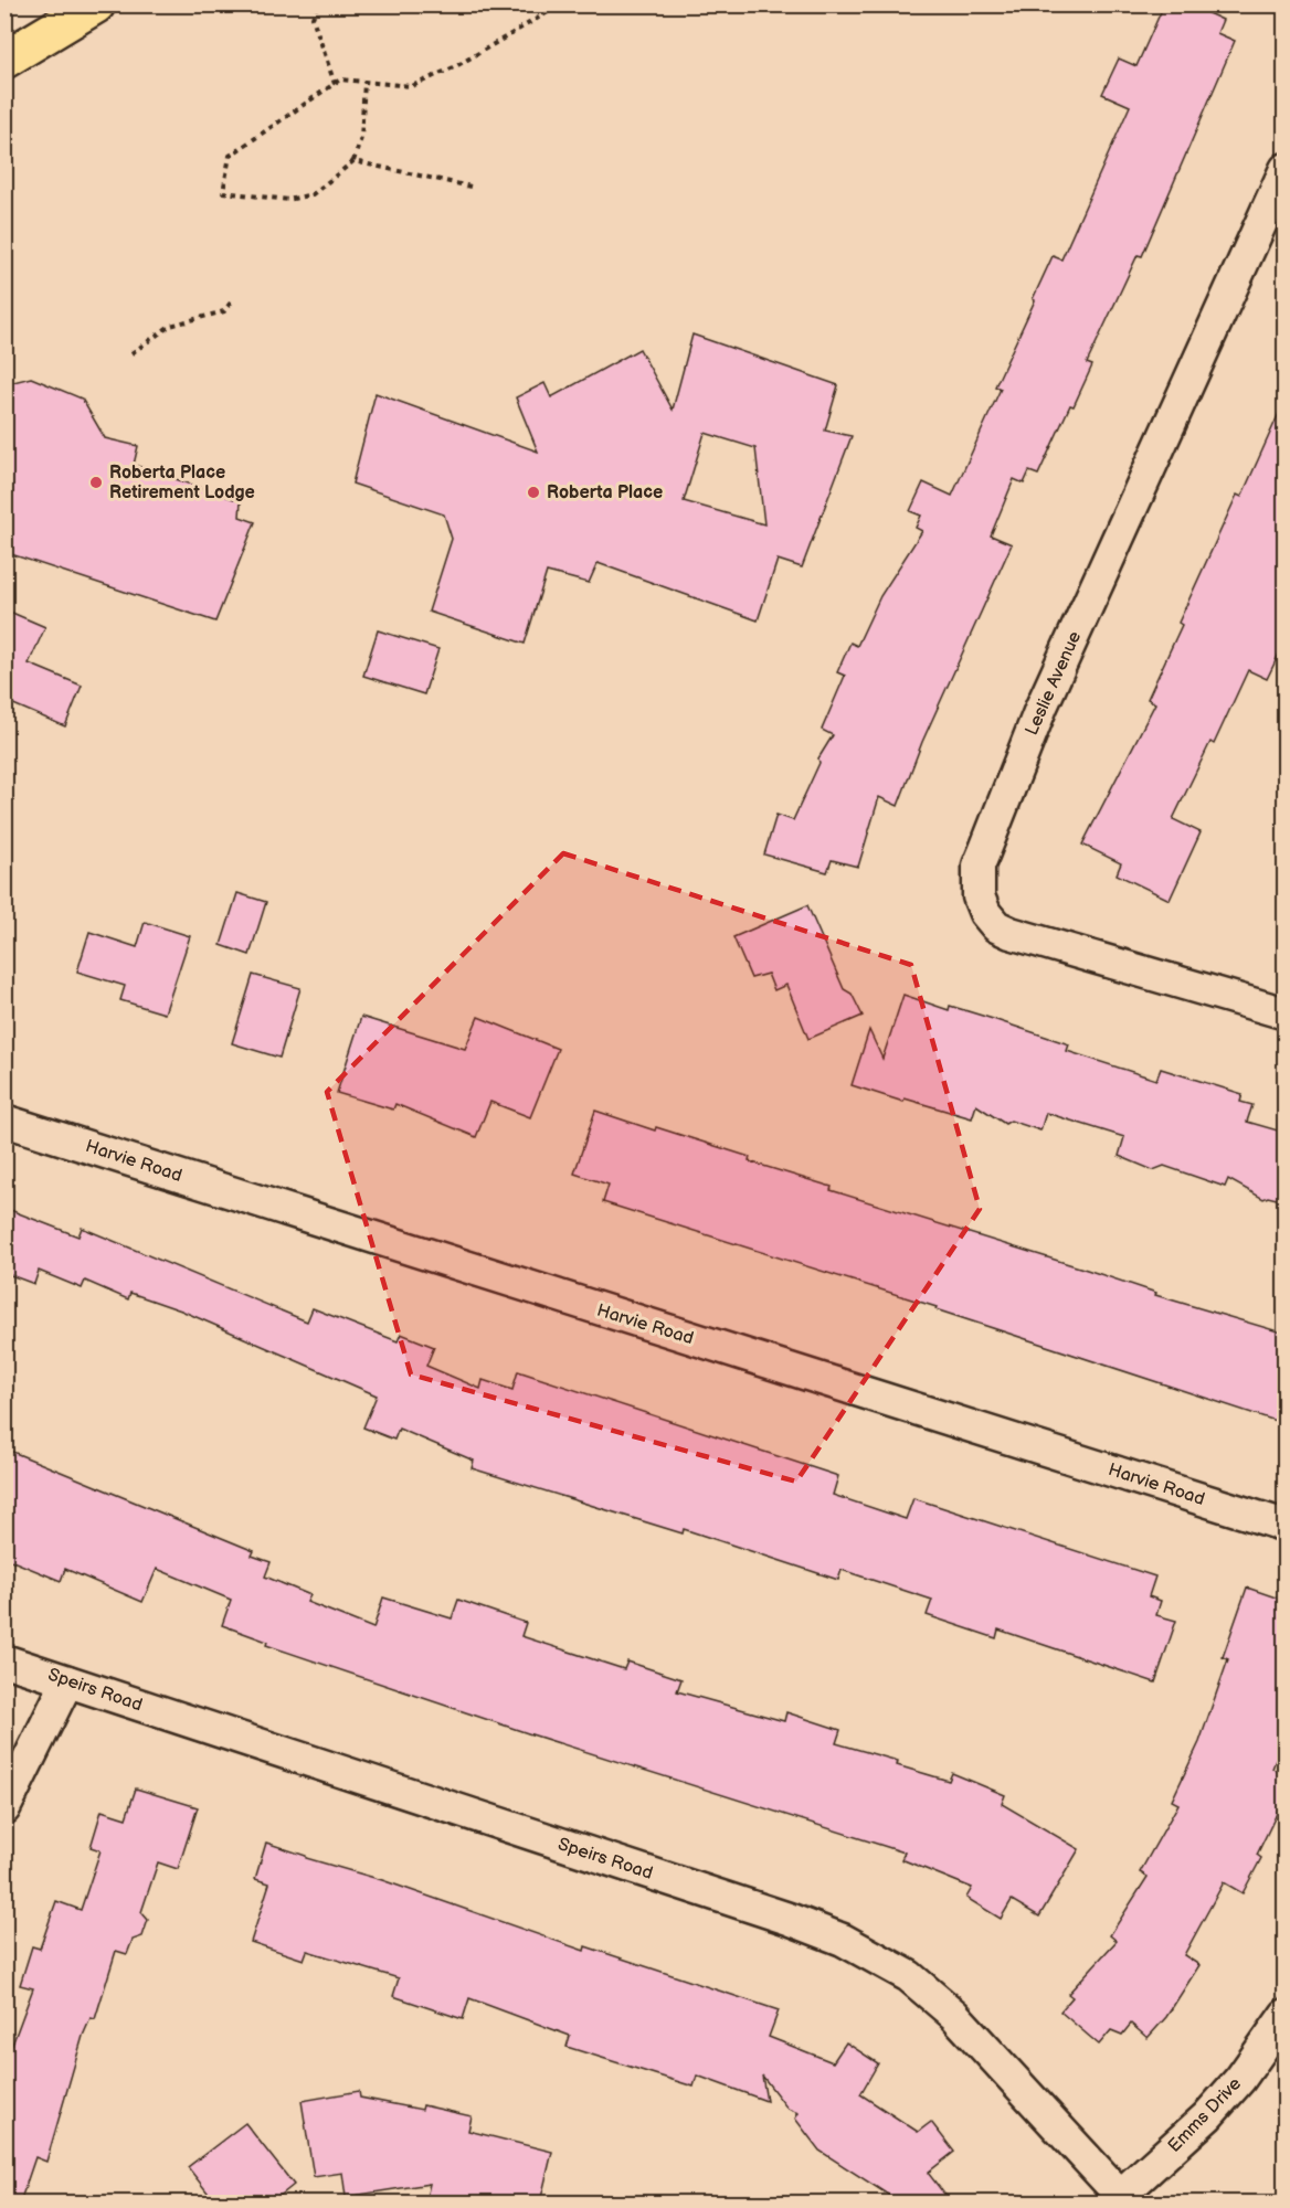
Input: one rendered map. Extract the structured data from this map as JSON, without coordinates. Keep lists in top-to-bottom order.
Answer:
{
  "streets": {
    "street": [
      "Leslie Avenue",
      "Harvie Road",
      "Speirs Road",
      "Emms Drive"
    ]
  },
  "crossings": [
    ["Speirs Road", "Emms Drive"]
  ],
  "places": ["Roberta Place Retirement Lodge", "Roberta Place"]
}
